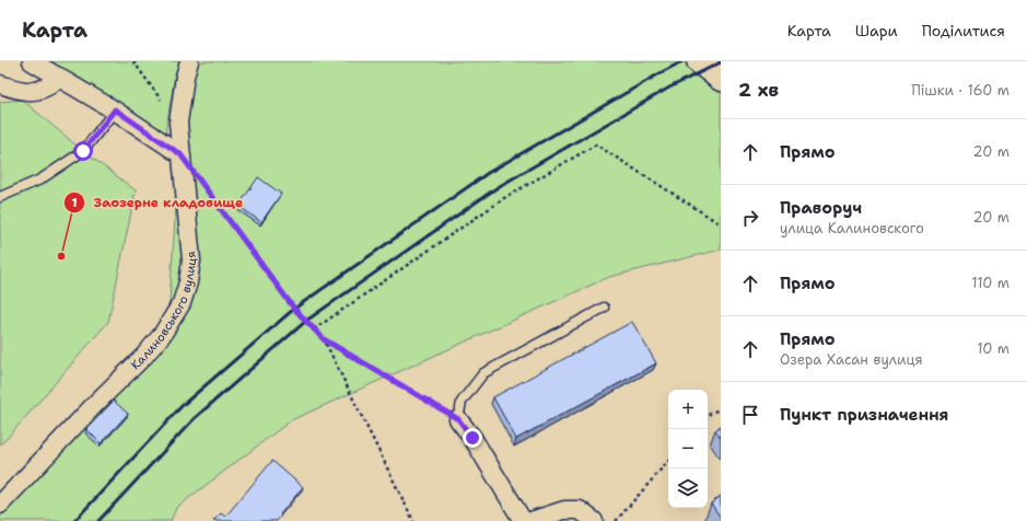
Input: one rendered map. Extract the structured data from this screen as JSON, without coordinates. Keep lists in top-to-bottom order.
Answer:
{
  "streets": {
    "street": ["Калиновського вулиця"]
  },
  "places": ["Заозерне кладовище"],
  "page": {
    "header": "Карта",
    "nav": ["Карта", "Шари", "Поділитися"],
    "heading": ["2 хв", "Пішки · 160 m"],
    "list": [
      ["Прямо", "20 m"],
      ["Праворуч", "улица Калиновского", "20 m"],
      ["Прямо", "110 m"],
      ["Прямо", "Озера Хасан вулиця", "10 m"],
      "Пункт призначення"
    ],
    "map_buttons": ["+", "−"]
  }
}
